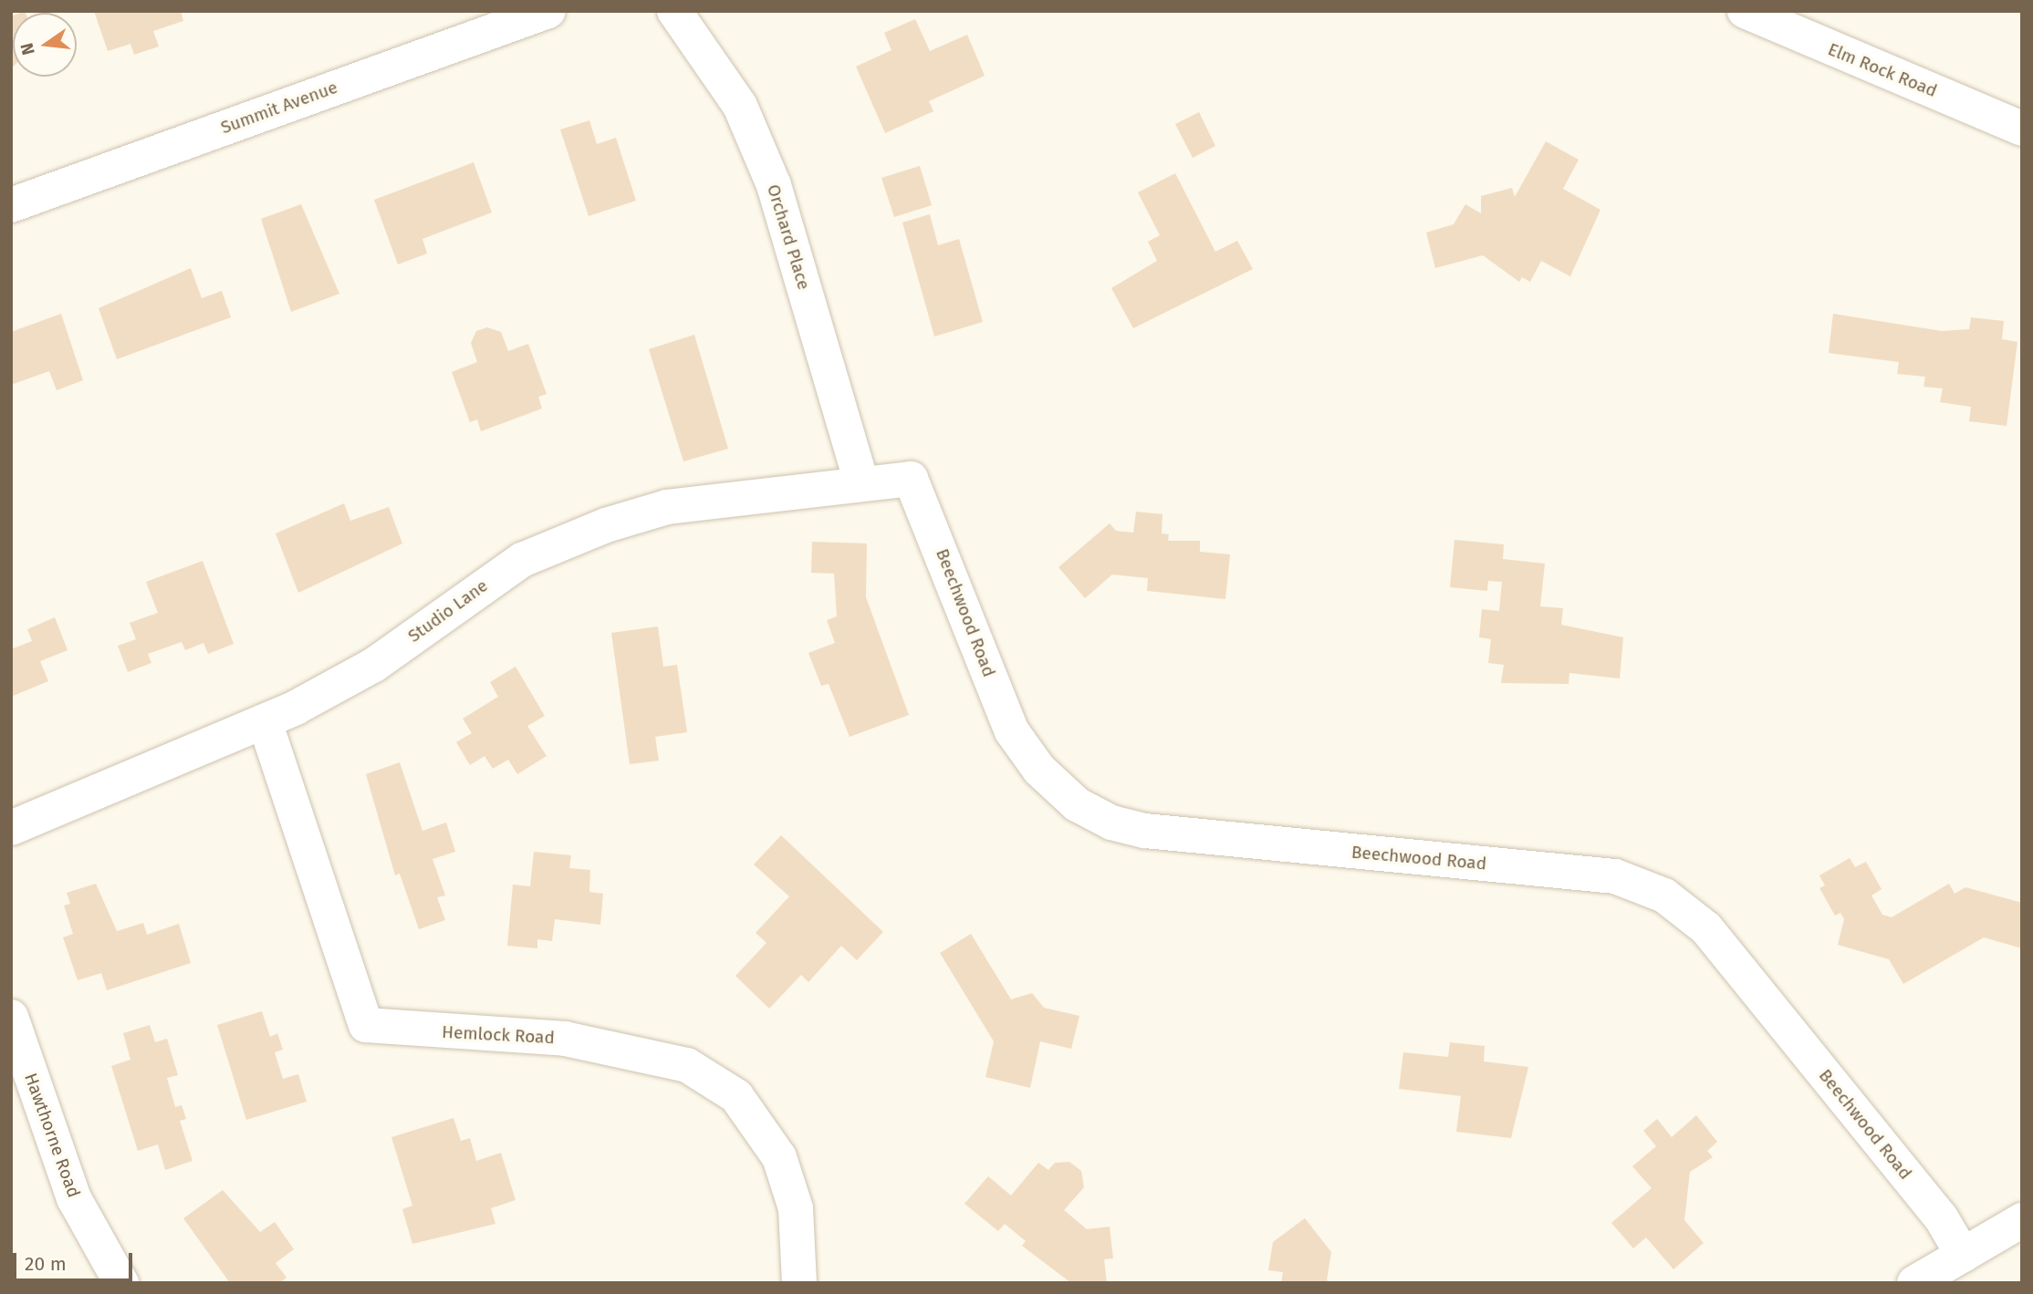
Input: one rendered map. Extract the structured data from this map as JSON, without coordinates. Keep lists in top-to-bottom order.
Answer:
{
  "streets": {
    "street": [
      "Elm Rock Road",
      "Summit Avenue",
      "Orchard Place",
      "Studio Lane",
      "Beechwood Road",
      "Hemlock Road",
      "Hawthorne Road"
    ]
  },
  "crossings": [
    ["Orchard Place", "Studio Lane"],
    ["Studio Lane", "Beechwood Road"],
    ["Studio Lane", "Hemlock Road"]
  ],
  "scale_bar": "20 m",
  "north": "left"
}
